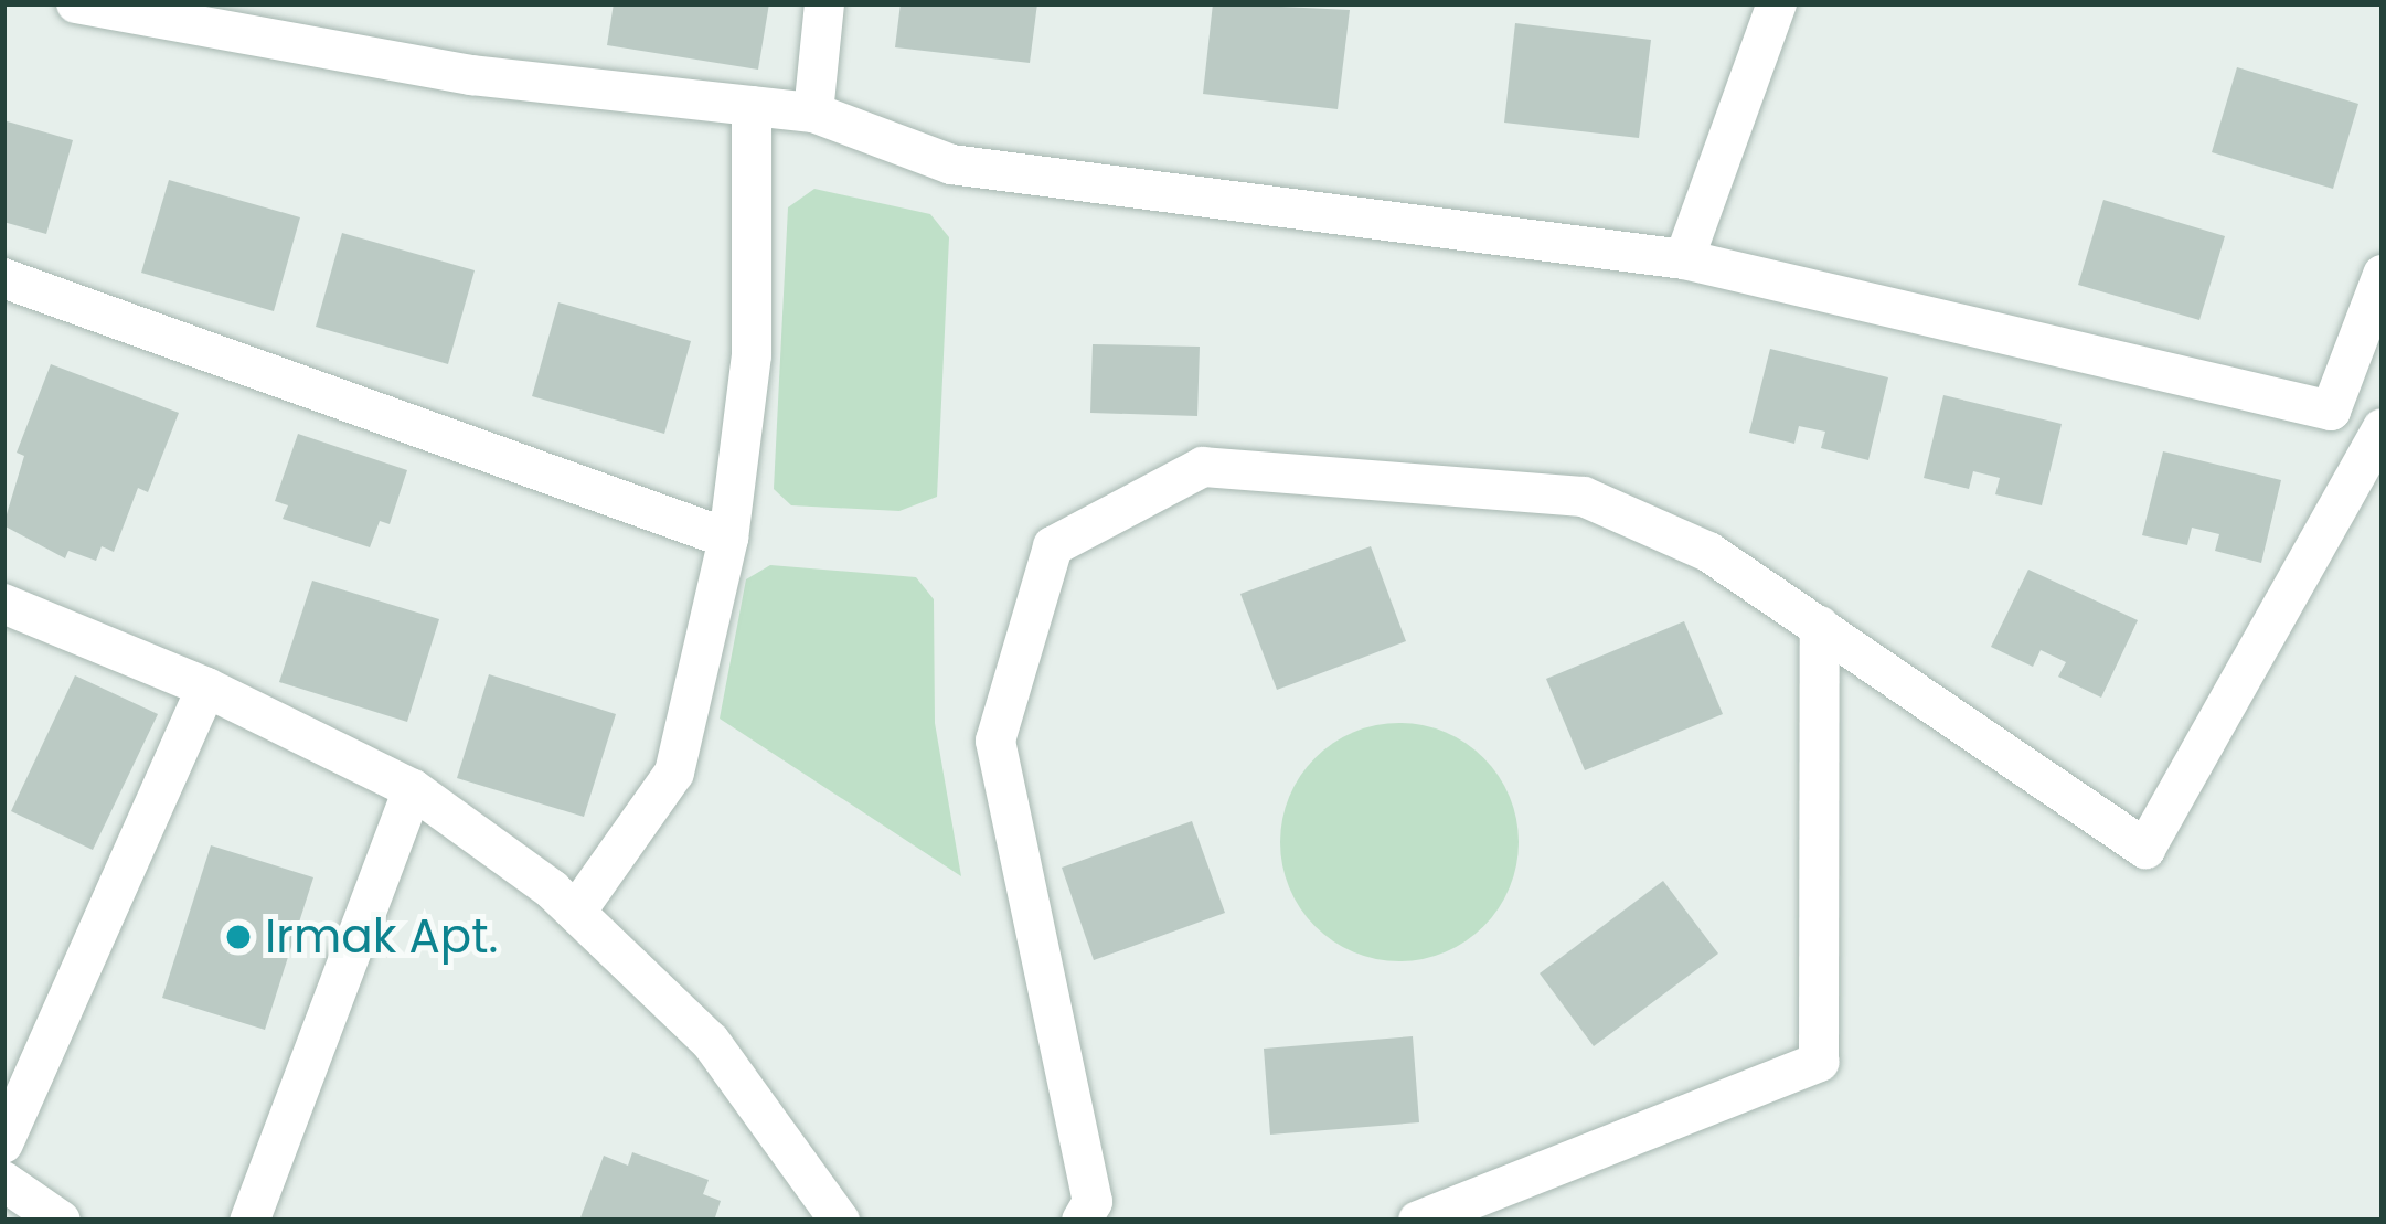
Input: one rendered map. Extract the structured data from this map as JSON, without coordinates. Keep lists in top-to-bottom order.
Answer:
{
  "places": ["Irmak Apt."]
}
